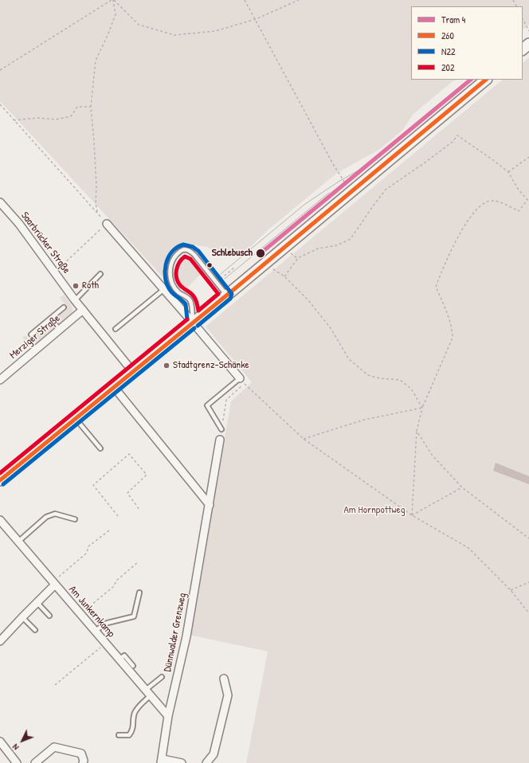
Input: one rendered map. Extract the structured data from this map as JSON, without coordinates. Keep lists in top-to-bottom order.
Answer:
{
  "streets": {
    "street": [
      "Saarbrücker Straße",
      "Merziger Straße",
      "Am Junkernkamp",
      "Dünnwalder Grenzweg"
    ]
  },
  "crossings": [
    ["Saarbrücker Straße", "Merziger Straße"],
    ["Am Junkernkamp", "Dünnwalder Grenzweg"]
  ],
  "parks": ["Am Hornpottweg"],
  "places": ["Schlebusch", "Roth", "Stadtgrenz-Schänke"],
  "lines": [
    "tram line 4",
    "transit line 260",
    "transit line N22",
    "transit line 202"
  ],
  "legend": [
    "Tram 4",
    "260",
    "N22",
    "202"
  ],
  "north": "bottom left"
}
